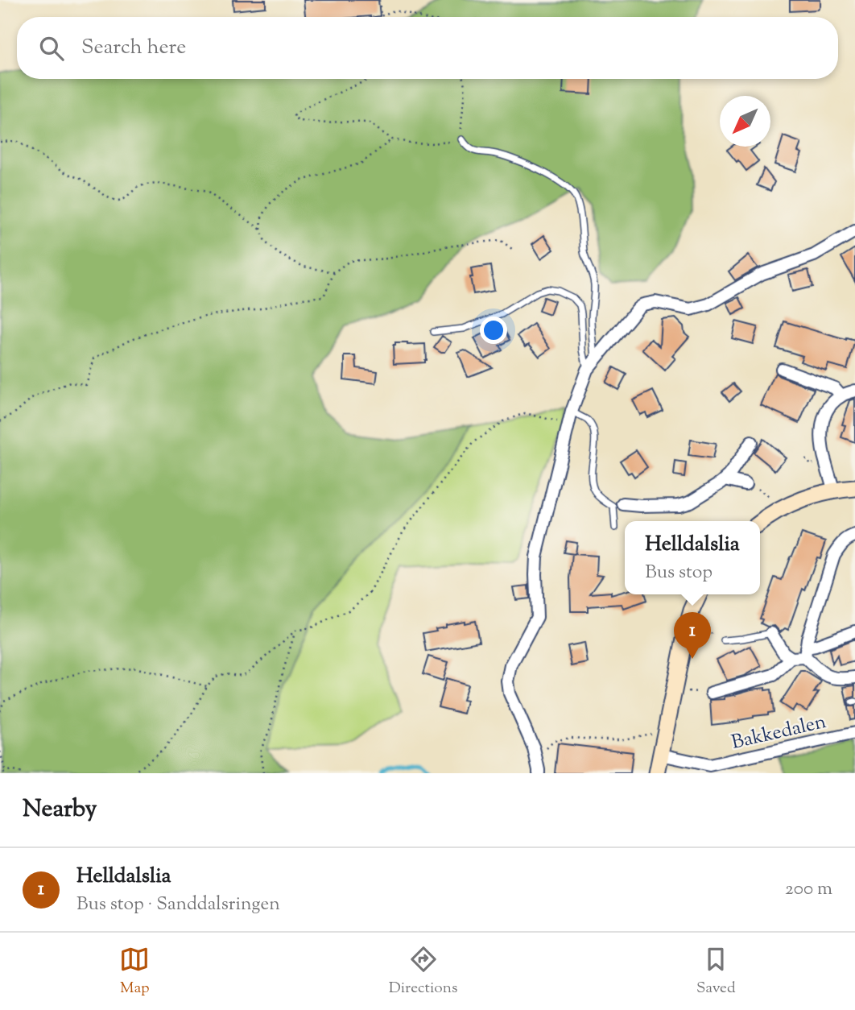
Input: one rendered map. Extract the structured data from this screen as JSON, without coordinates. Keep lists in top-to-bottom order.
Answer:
{
  "streets": {
    "street": ["Bakkedalen"]
  },
  "north": "bottom left",
  "page": {
    "search": "Search here",
    "popup": ["Helldalslia", "Bus stop"],
    "pins": "1",
    "heading": "Nearby",
    "list": [
      {
        "mark": "1",
        "name": "Helldalslia",
        "note": "Bus stop · Sanddalsringen",
        "value": "200 m"
      }
    ],
    "nav": ["Map", "Directions", "Saved"]
  }
}
